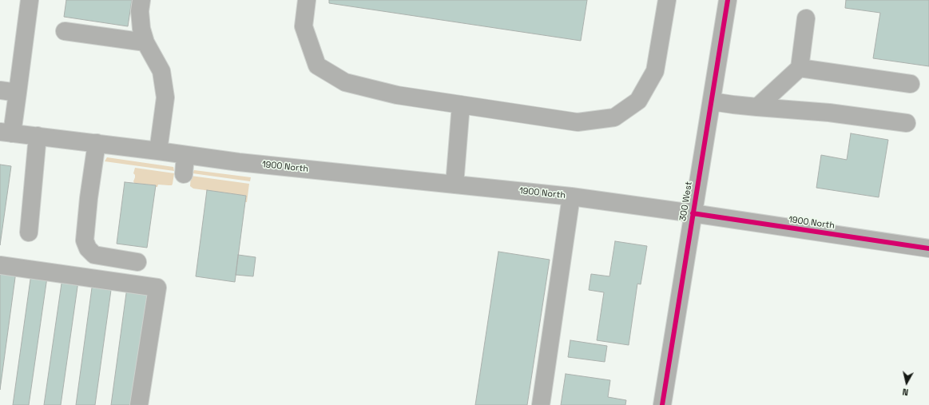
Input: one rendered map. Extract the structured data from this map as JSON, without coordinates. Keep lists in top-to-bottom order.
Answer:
{
  "streets": {
    "street": ["1900 North", "300 West"]
  },
  "crossings": [
    ["1900 North", "300 West"]
  ],
  "north": "bottom"
}
